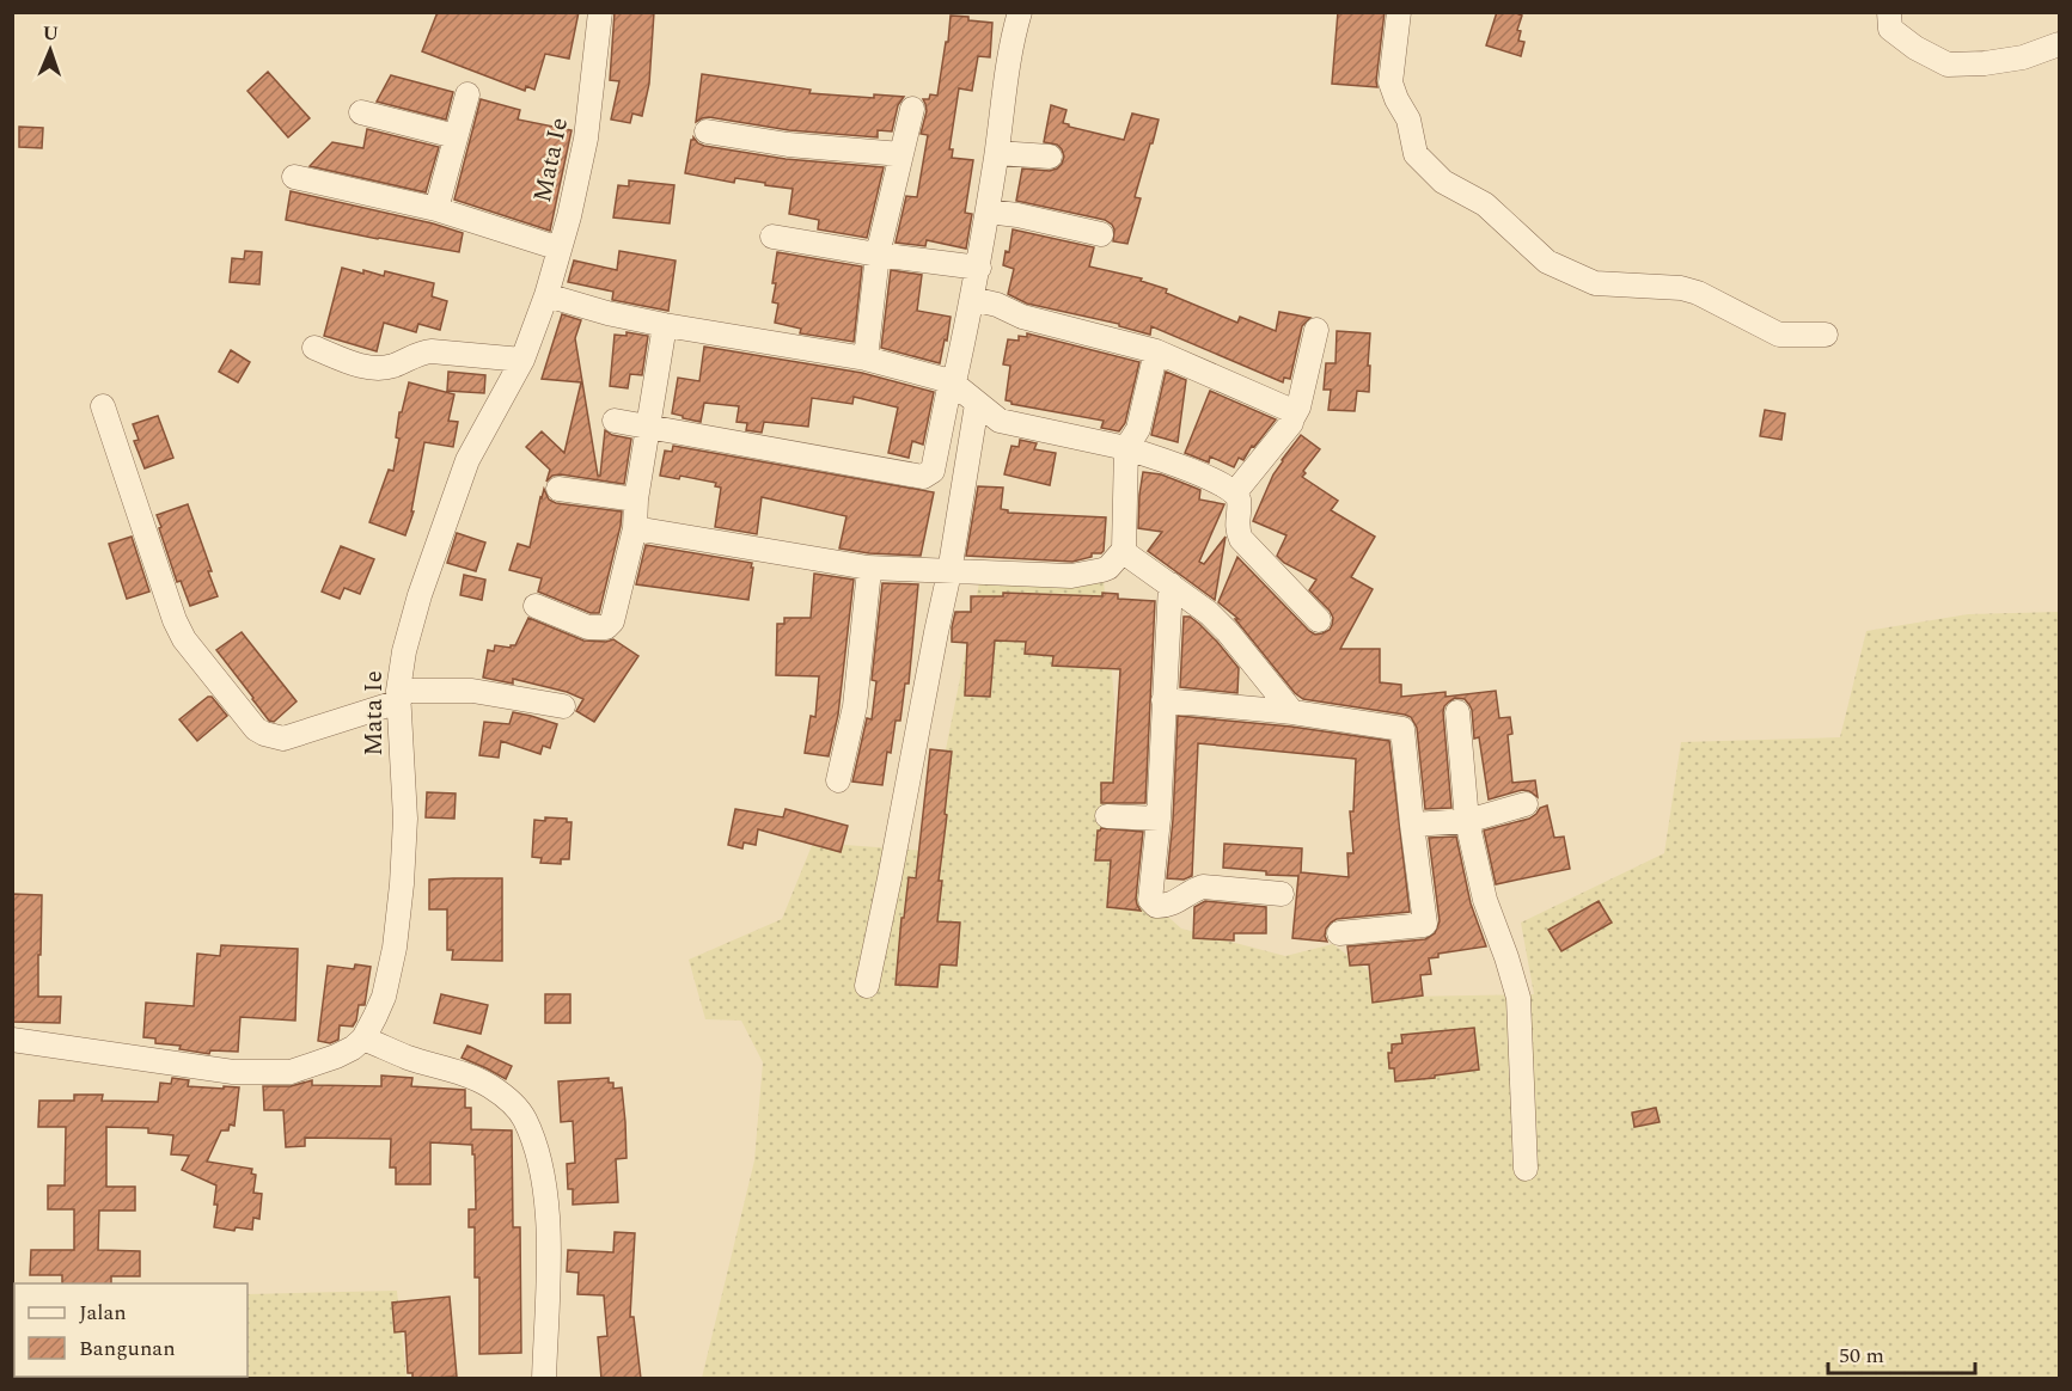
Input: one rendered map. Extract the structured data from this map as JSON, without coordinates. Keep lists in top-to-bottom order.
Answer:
{
  "streets": {
    "street": ["Mata Ie"]
  },
  "legend": ["Jalan", "Bangunan"],
  "scale_bar": "50 m",
  "north": "top"
}
